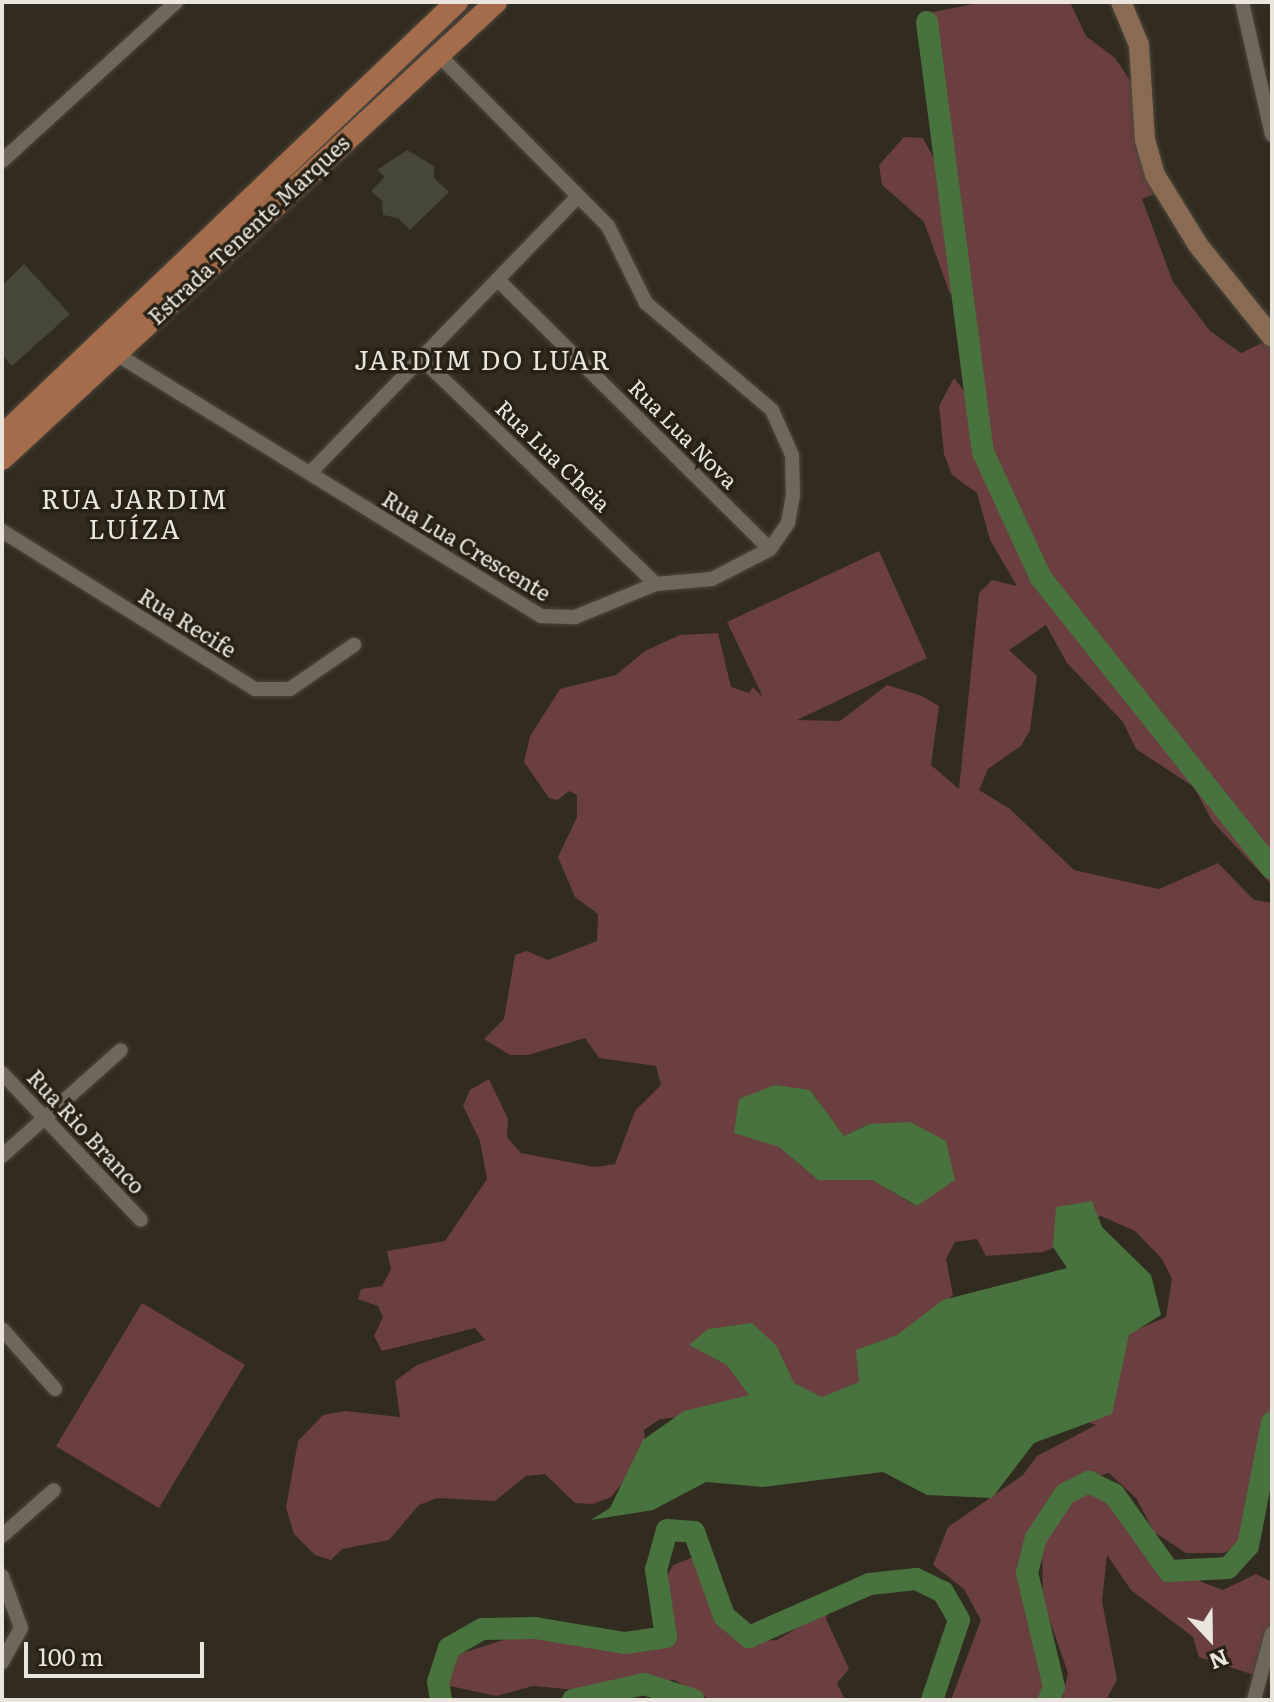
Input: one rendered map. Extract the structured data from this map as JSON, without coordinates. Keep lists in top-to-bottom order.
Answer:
{
  "streets": {
    "main road": ["Estrada Tenente Marques"],
    "street": [
      "Rua Lua Nova",
      "Rua Lua Cheia",
      "Rua Lua Crescente",
      "Rua Recife",
      "Rua Rio Branco"
    ]
  },
  "crossings": [
    ["Estrada Tenente Marques", "Rua Lua Crescente"],
    ["Rua Lua Nova", "Rua Lua Crescente"],
    ["Rua Lua Cheia", "Rua Lua Crescente"]
  ],
  "districts": ["JARDIM DO LUAR", "RUA JARDIM LUÍZA"],
  "scale_bar": "100 m",
  "north": "bottom"
}
